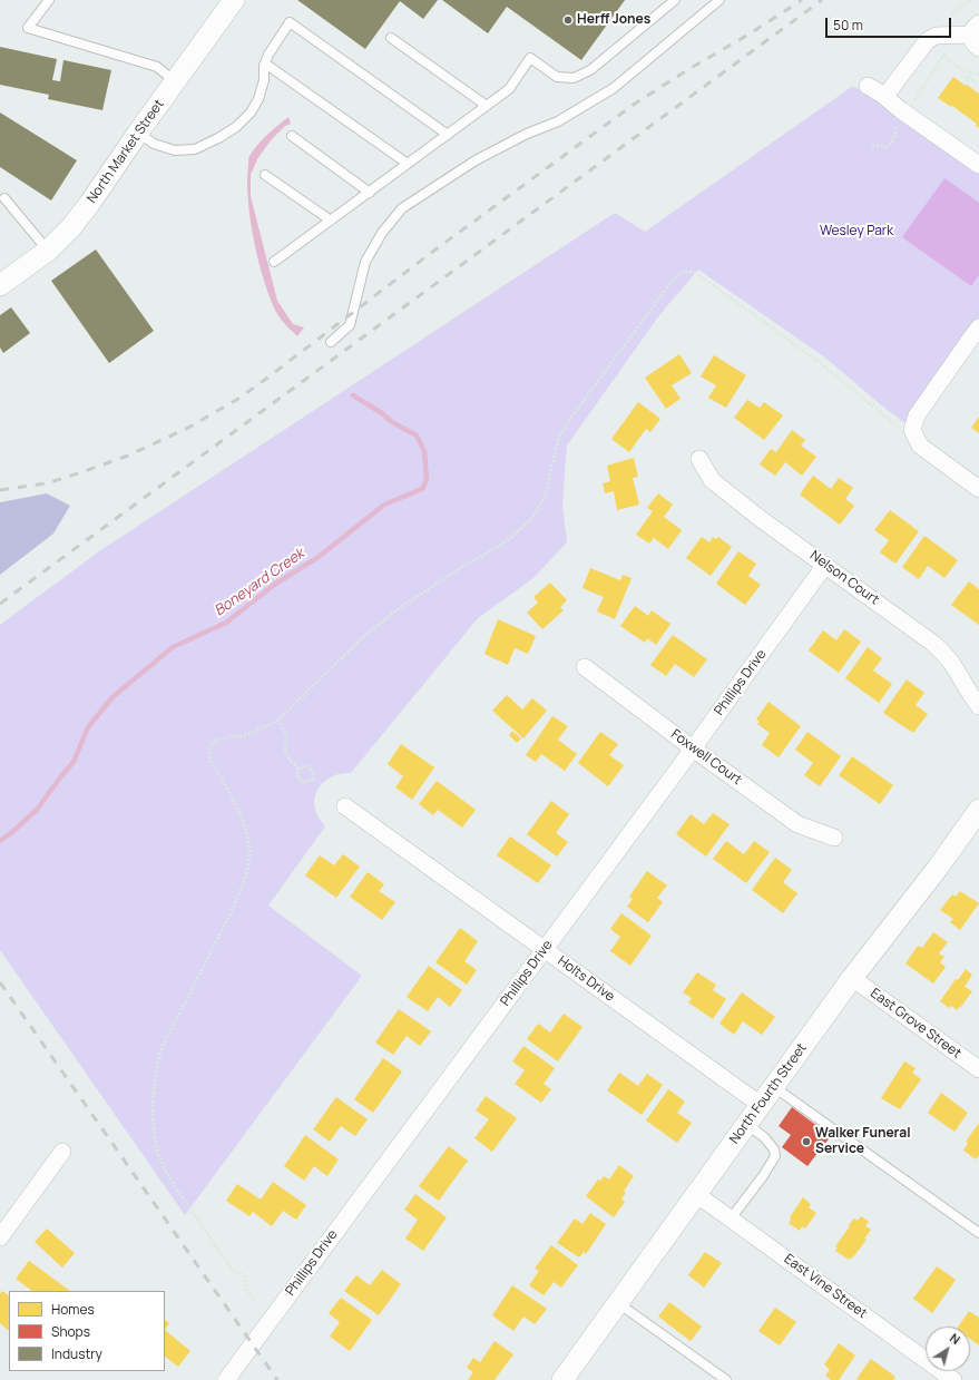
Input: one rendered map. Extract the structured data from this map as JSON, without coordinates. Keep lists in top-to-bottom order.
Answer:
{
  "streets": {
    "street": [
      "North Market Street",
      "Nelson Court",
      "Phillips Drive",
      "Foxwell Court",
      "Holts Drive",
      "East Grove Street",
      "North Fourth Street",
      "East Vine Street"
    ]
  },
  "crossings": [
    ["Nelson Court", "Phillips Drive"],
    ["Phillips Drive", "Foxwell Court"],
    ["Phillips Drive", "Holts Drive"],
    ["Holts Drive", "North Fourth Street"],
    ["East Grove Street", "North Fourth Street"],
    ["North Fourth Street", "East Vine Street"]
  ],
  "water": ["Boneyard Creek"],
  "parks": ["Wesley Park"],
  "places": ["Herff Jones", "Walker Funeral Service"],
  "legend": ["Homes", "Shops", "Industry"],
  "scale_bar": "50 m",
  "north": "top right"
}
